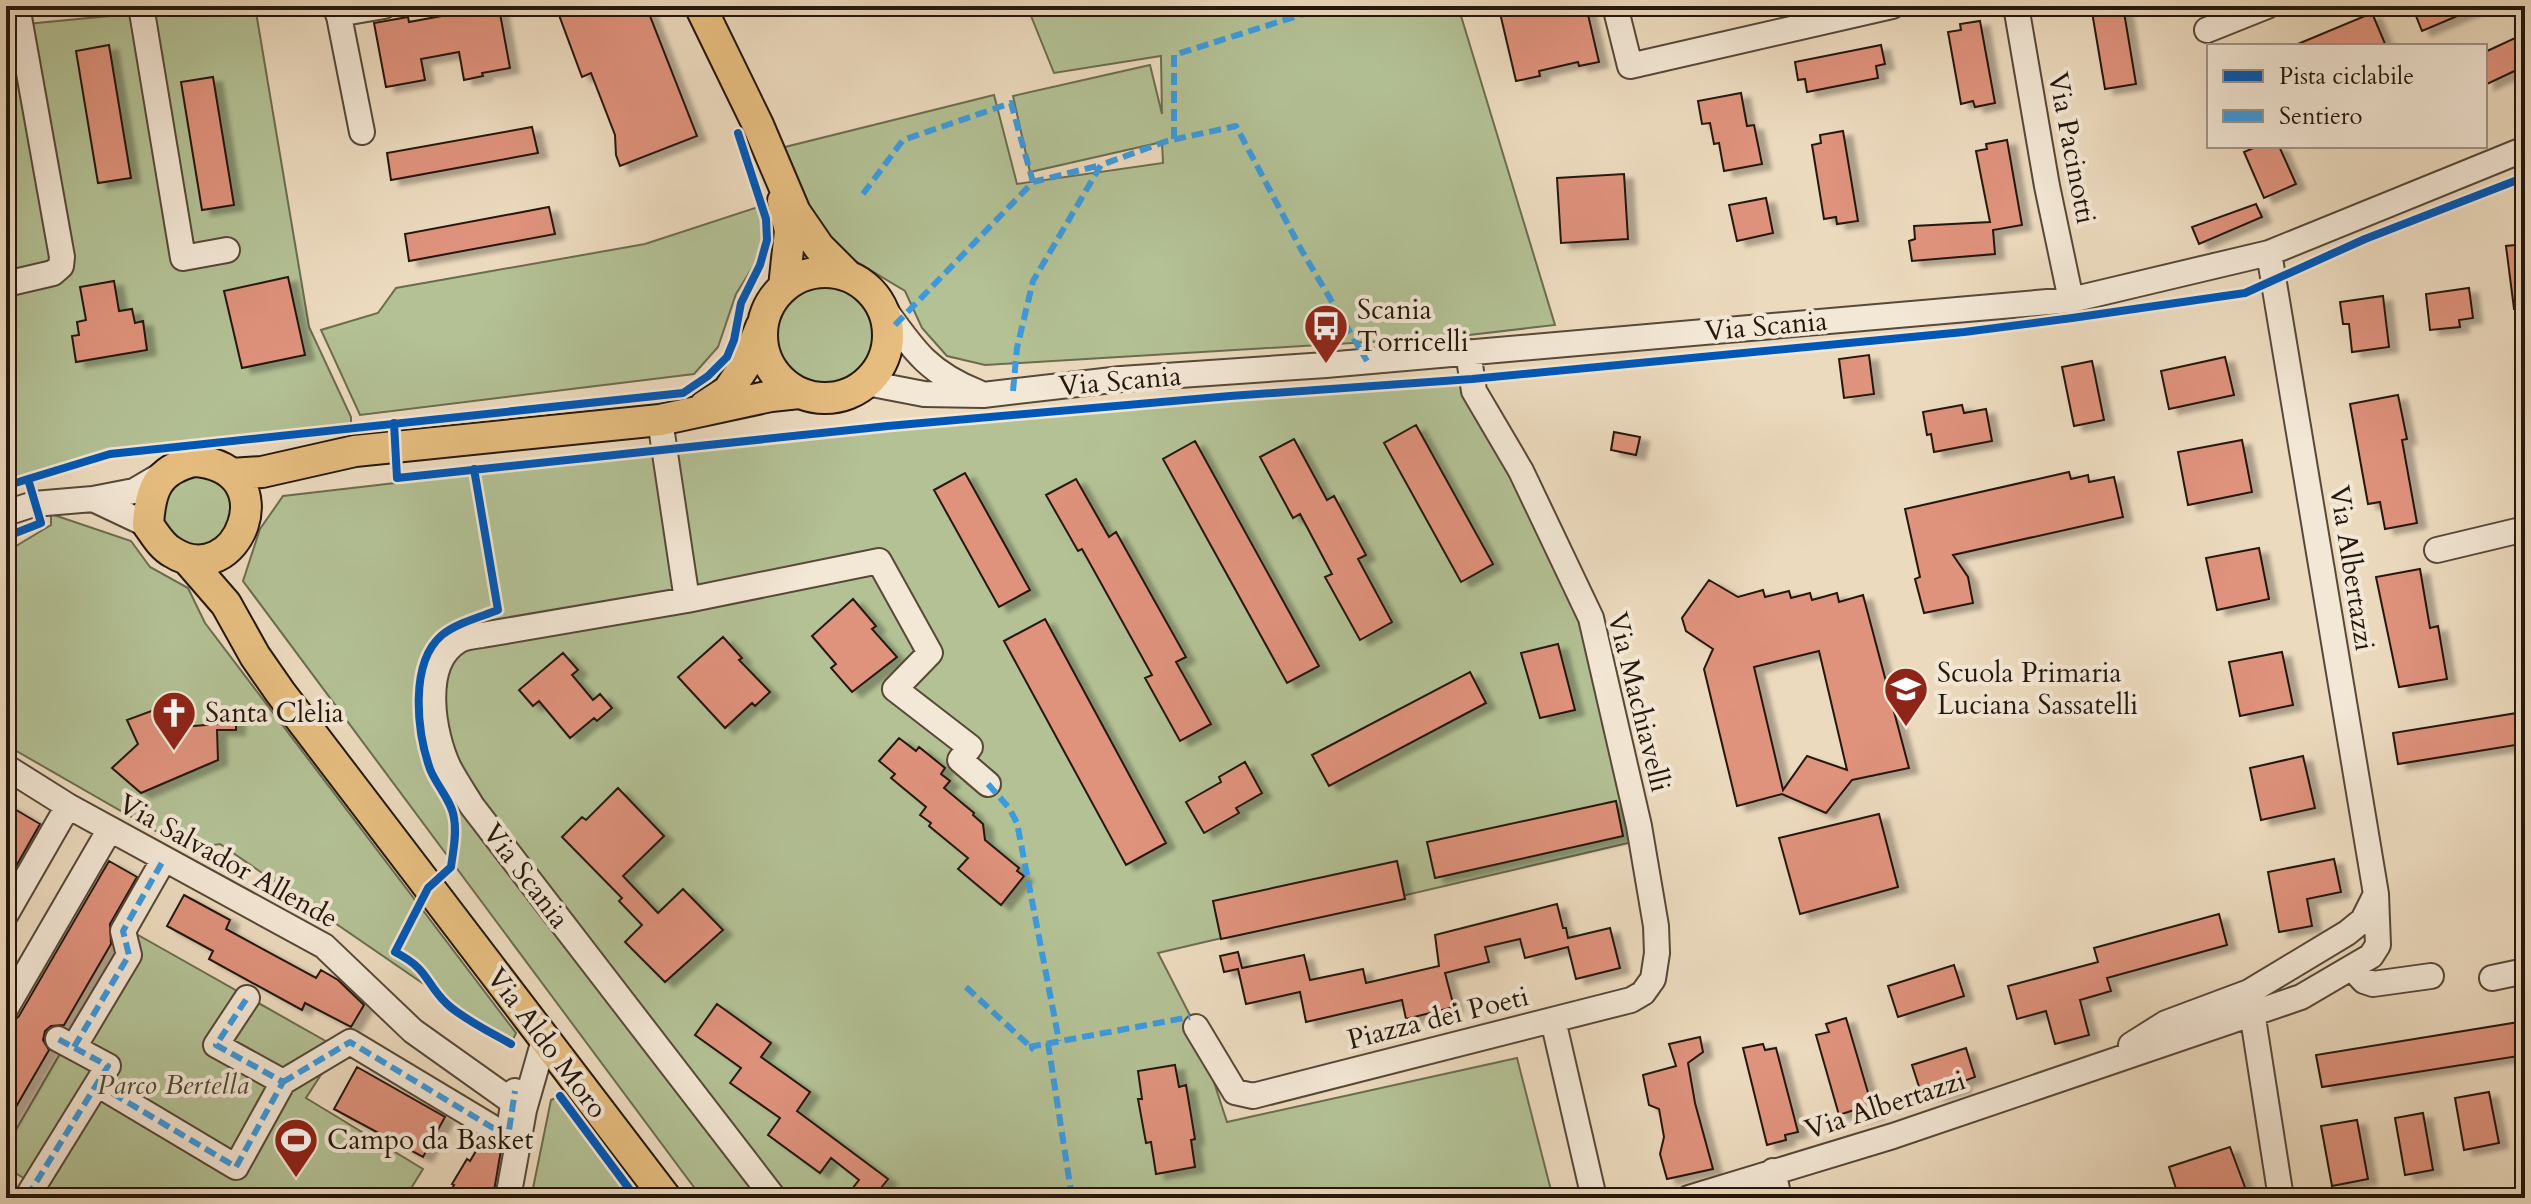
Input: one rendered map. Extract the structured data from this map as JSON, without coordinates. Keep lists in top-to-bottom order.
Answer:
{
  "streets": {
    "main road": ["Via Scania", "Via Aldo Moro"],
    "street": [
      "Via Pacinotti",
      "Via Albertazzi",
      "Via Machiavelli",
      "Via Salvador Allende",
      "Piazza dei Poeti"
    ]
  },
  "crossings": [
    ["Via Pacinotti", "Via Scania"],
    ["Via Scania", "Via Albertazzi"],
    ["Via Scania", "Via Machiavelli"],
    ["Via Machiavelli", "Piazza dei Poeti"]
  ],
  "parks": ["Parco Bertella"],
  "places": {
    "bus stop": ["Scania Torricelli"],
    "school or university": ["Scuola Primaria Luciana Sassatelli"],
    "church": ["Santa Clelia"],
    "sports": ["Campo da Basket"]
  },
  "legend": ["Pista ciclabile", "Sentiero"]
}
